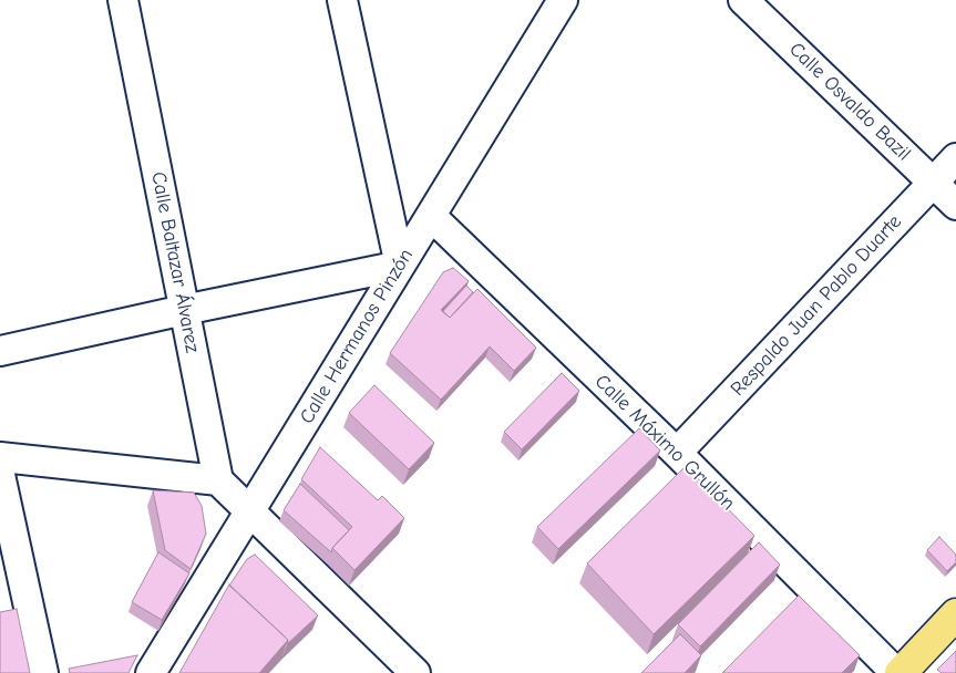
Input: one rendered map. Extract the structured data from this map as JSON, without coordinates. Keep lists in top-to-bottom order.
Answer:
{
  "streets": {
    "street": [
      "Calle Osvaldo Bazil",
      "Calle Baltazar Álvarez",
      "Respaldo Juan Pablo Duarte",
      "Calle Hermanos Pinzón",
      "Calle Máximo Grullón"
    ]
  },
  "crossings": [
    ["Calle Osvaldo Bazil", "Respaldo Juan Pablo Duarte"],
    ["Respaldo Juan Pablo Duarte", "Calle Máximo Grullón"],
    ["Calle Hermanos Pinzón", "Calle Máximo Grullón"]
  ]
}
